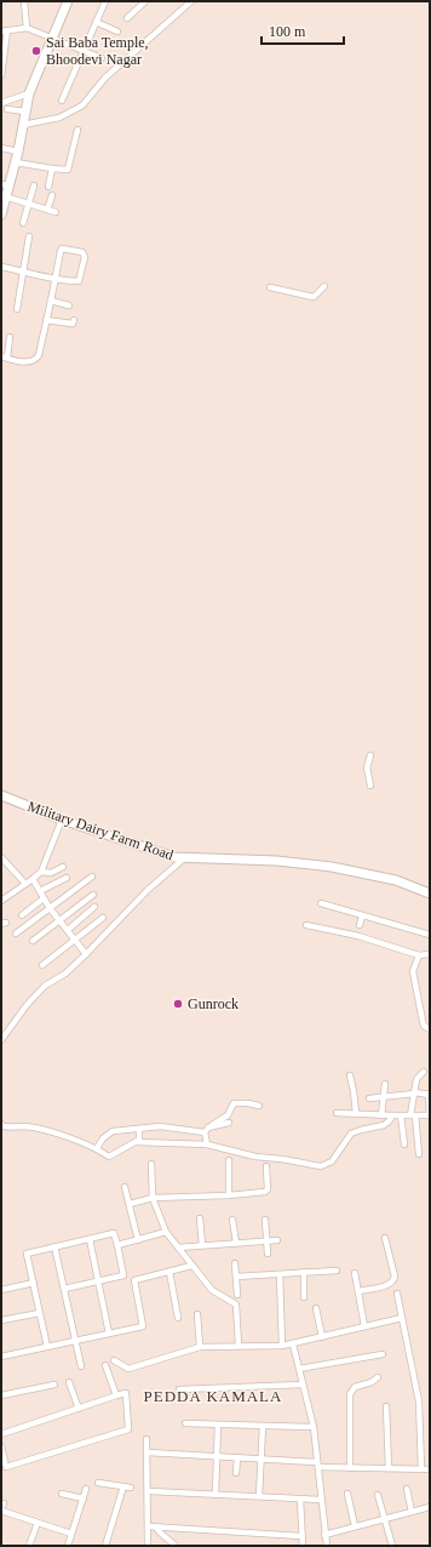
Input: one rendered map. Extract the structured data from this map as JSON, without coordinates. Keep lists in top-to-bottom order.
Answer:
{
  "streets": {
    "main road": ["Military Dairy Farm Road"]
  },
  "districts": ["PEDDA KAMALA"],
  "places": ["Sai Baba Temple, Bhoodevi Nagar", "Gunrock"],
  "scale_bar": "100 m"
}
